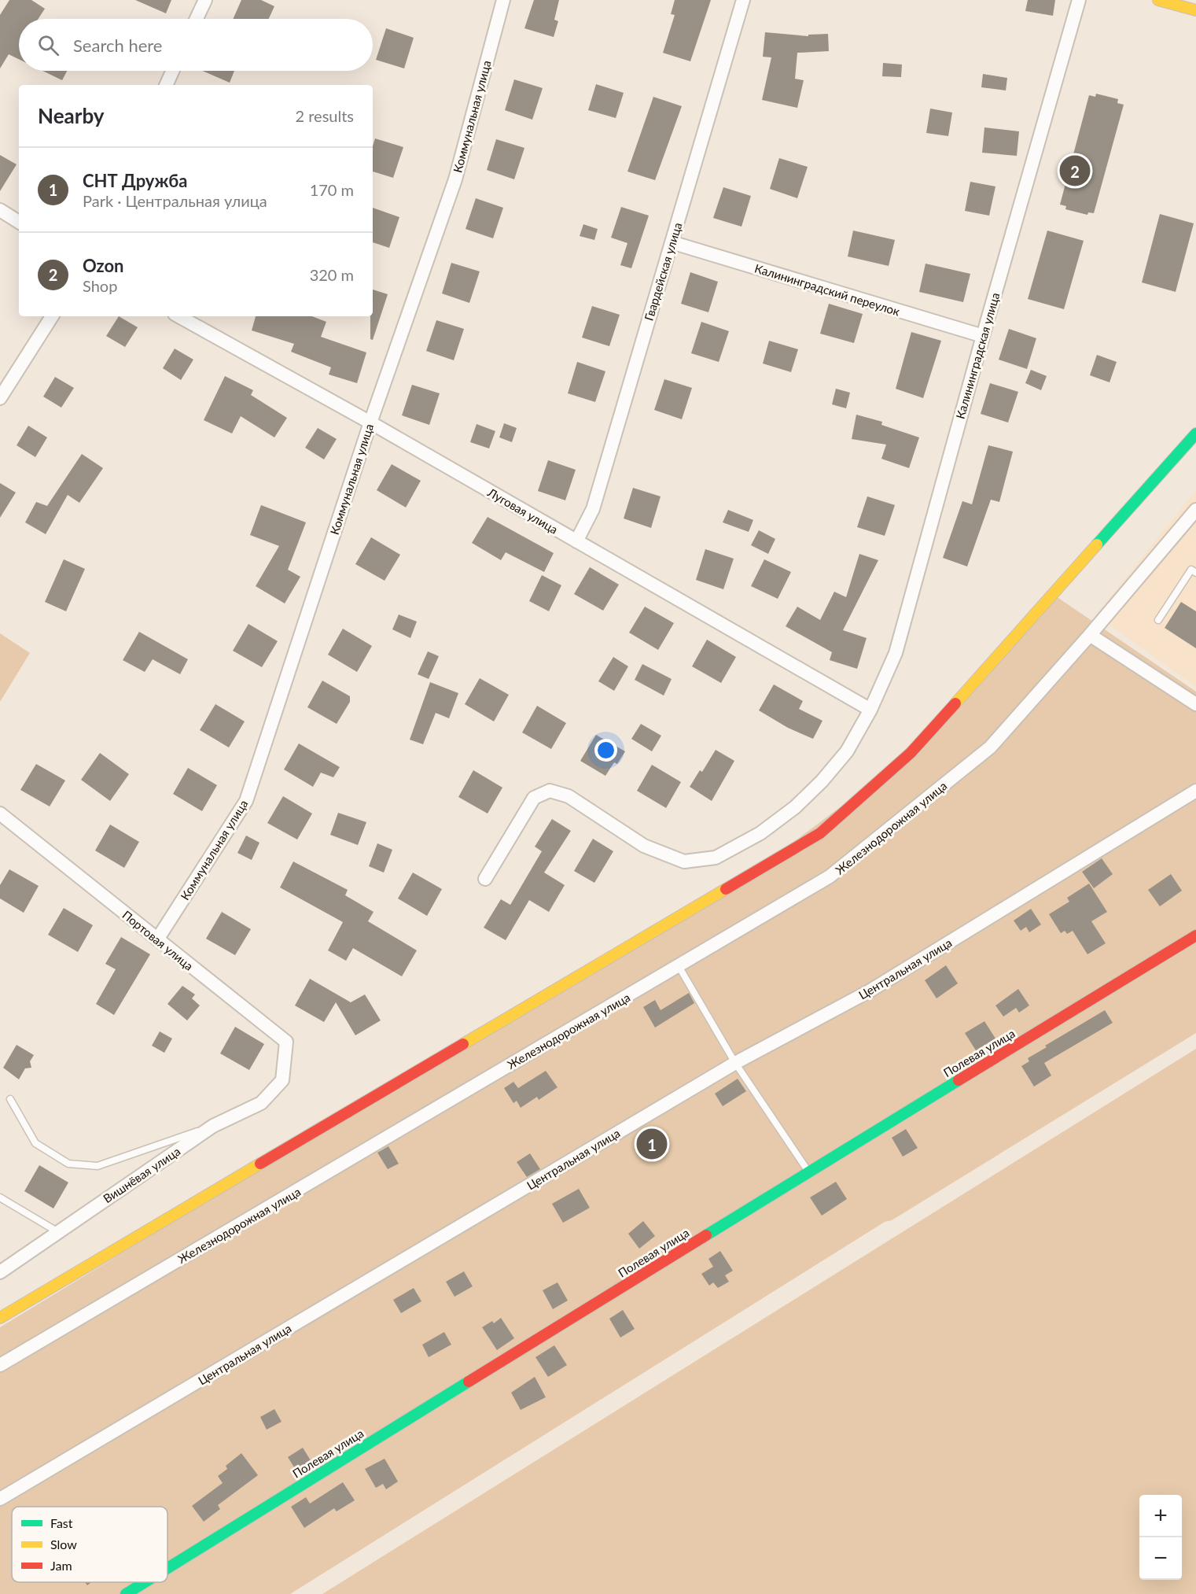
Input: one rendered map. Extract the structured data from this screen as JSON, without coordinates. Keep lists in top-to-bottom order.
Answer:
{
  "streets": {
    "street": [
      "Коммунальная улица",
      "Гвардейская улица",
      "Калининградский переулок",
      "Калининградская улица",
      "Луговая улица",
      "Железнодорожная улица",
      "Портовая улица",
      "Центральная улица",
      "Полевая улица",
      "Вишнёвая улица"
    ]
  },
  "crossings": [
    ["Коммунальная улица", "Луговая улица"],
    ["Коммунальная улица", "Портовая улица"],
    ["Гвардейская улица", "Калининградский переулок"],
    ["Гвардейская улица", "Луговая улица"],
    ["Калининградский переулок", "Калининградская улица"],
    ["Калининградская улица", "Луговая улица"],
    ["Портовая улица", "Вишнёвая улица"]
  ],
  "legend": ["Fast", "Slow", "Jam"],
  "page": {
    "search": "Search here",
    "heading": ["Nearby", "2 results"],
    "list": [
      {
        "mark": "1",
        "name": "СНТ Дружба",
        "note": "Park · Центральная улица",
        "value": "170 m"
      },
      {
        "mark": "2",
        "name": "Ozon",
        "note": "Shop",
        "value": "320 m"
      }
    ],
    "pins": ["2", "1"],
    "map_buttons": ["+", "−"]
  }
}
